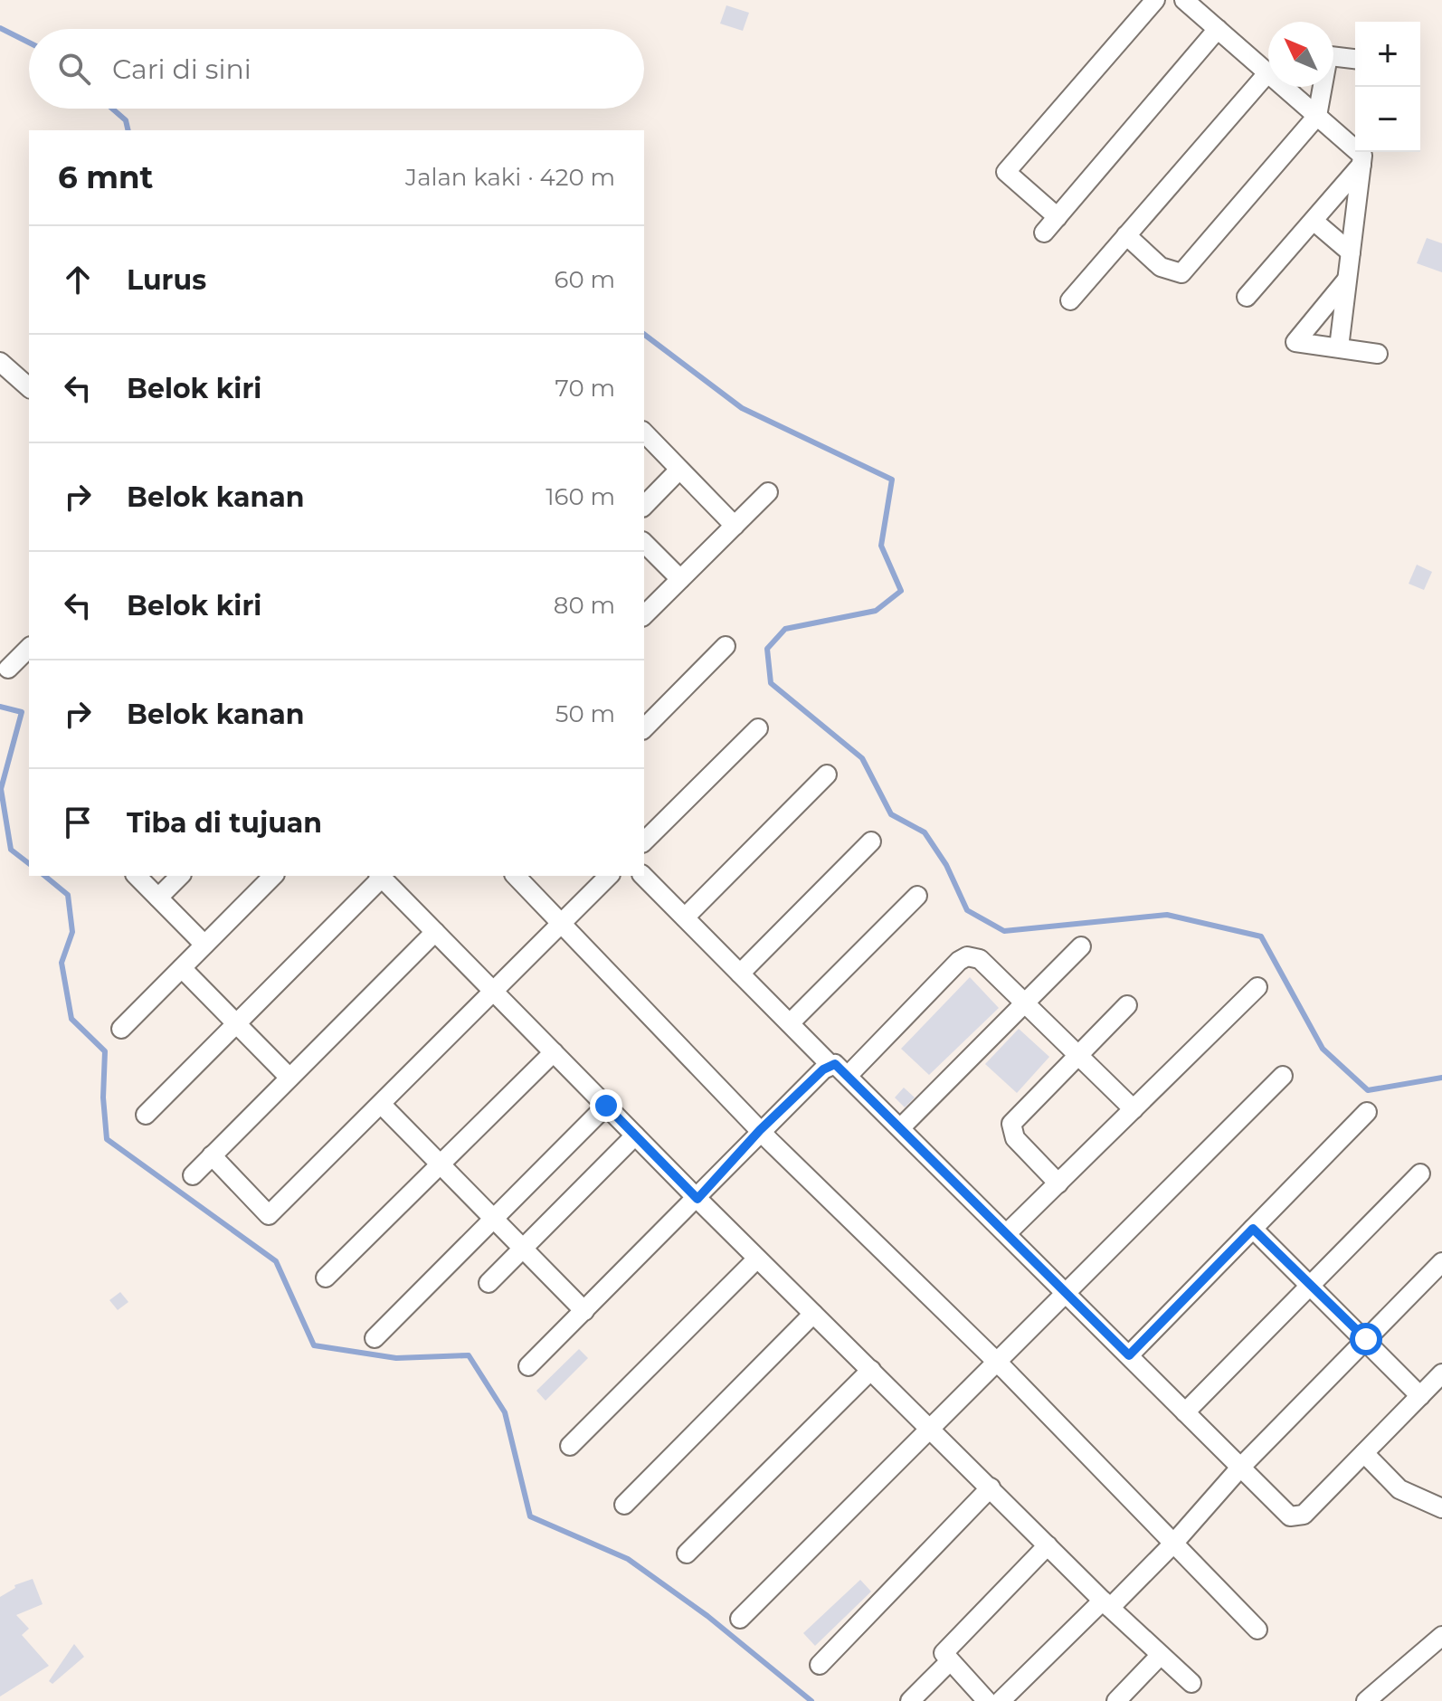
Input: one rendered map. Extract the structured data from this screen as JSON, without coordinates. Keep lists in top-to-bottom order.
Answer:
{
  "north": "top left",
  "page": {
    "map_buttons": ["+", "−"],
    "search": "Cari di sini",
    "heading": ["6 mnt", "Jalan kaki · 420 m"],
    "list": [
      ["Lurus", "60 m"],
      ["Belok kiri", "70 m"],
      ["Belok kanan", "160 m"],
      ["Belok kiri", "80 m"],
      ["Belok kanan", "50 m"],
      "Tiba di tujuan"
    ]
  }
}
